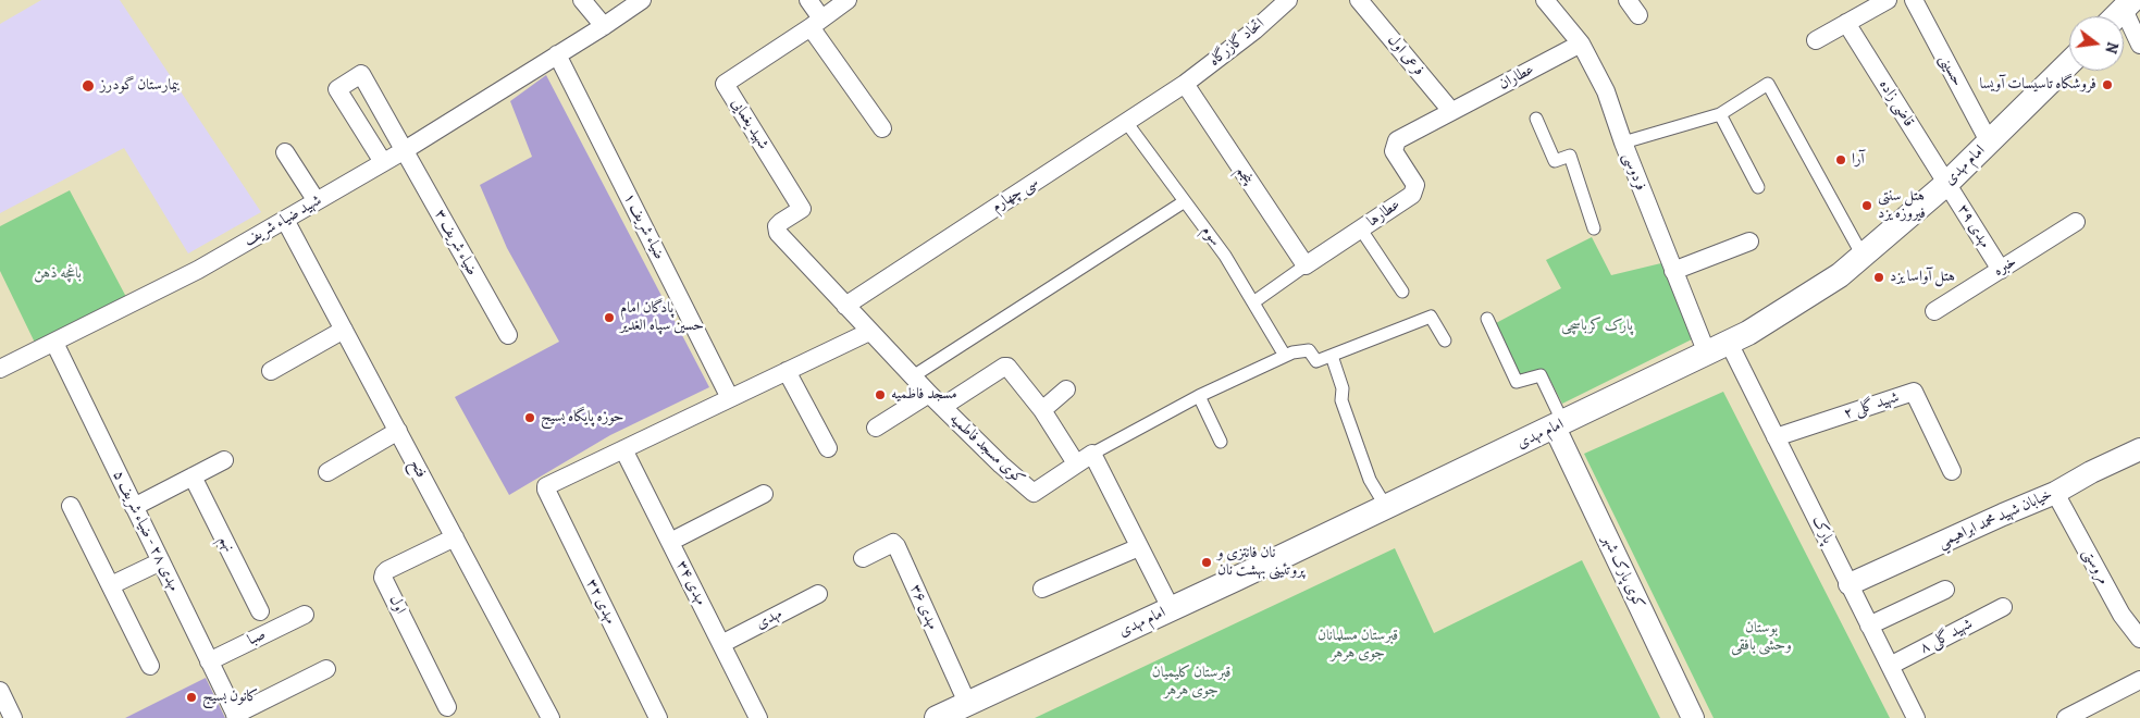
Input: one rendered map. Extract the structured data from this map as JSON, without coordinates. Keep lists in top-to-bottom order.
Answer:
{
  "streets": {
    "main road": ["امام مهدی"],
    "street": [
      "اتحاد گازرگاه",
      "فرعی اول",
      "حسینی",
      "عطاران",
      "قاضی زاده",
      "شهید یغمایی",
      "فردوسی",
      "پنجم",
      "سی چهارم",
      "عطارها",
      "شهید ضیاء شریف",
      "ضیاء شریف ۱",
      "مهدی ۳۹",
      "سوم",
      "ضیاء شریف ۳",
      "خبره",
      "شهید گلی ۲",
      "کوی مسجد فاطمیه",
      "فتح",
      "خيابان شهيد محمد ابراهيمي",
      "پارک",
      "مهدی ۲۸ - ضیاء شریف ۵",
      "نهم",
      "مروستی",
      "کوی پارک شهر",
      "مهدی ۳۴",
      "مهدی ۳۲",
      "اول",
      "مهدی ۳۶",
      "مهدی",
      "شهید گلی ۸",
      "صبا"
    ]
  },
  "crossings": [
    ["اتحاد گازرگاه", "پنجم"],
    ["اتحاد گازرگاه", "سی چهارم"],
    ["فرعی اول", "عطاران"],
    ["فرعی اول", "عطارها"],
    ["حسینی", "امام مهدی"],
    ["عطاران", "فردوسی"],
    ["عطاران", "عطارها"],
    ["قاضی زاده", "امام مهدی"],
    ["قاضی زاده", "مهدی ۳۹"],
    ["شهید یغمایی", "کوی مسجد فاطمیه"],
    ["امام مهدی", "فردوسی"],
    ["امام مهدی", "مهدی ۳۹"],
    ["امام مهدی", "پارک"],
    ["امام مهدی", "کوی پارک شهر"],
    ["امام مهدی", "مهدی ۳۶"],
    ["پنجم", "سی چهارم"],
    ["پنجم", "عطارها"],
    ["سی چهارم", "سوم"],
    ["سی چهارم", "کوی مسجد فاطمیه"],
    ["عطارها", "سوم"],
    ["شهید ضیاء شریف", "ضیاء شریف ۱"],
    ["شهید ضیاء شریف", "ضیاء شریف ۳"],
    ["شهید ضیاء شریف", "فتح"],
    ["شهید ضیاء شریف", "مهدی ۲۸ - ضیاء شریف ۵"],
    ["مهدی ۳۹", "خبره"],
    ["شهید گلی ۲", "پارک"],
    ["فتح", "اول"],
    ["خيابان شهيد محمد ابراهيمي", "پارک"],
    ["خيابان شهيد محمد ابراهيمي", "مروستی"],
    ["پارک", "شهید گلی ۸"],
    ["مهدی ۲۸ - ضیاء شریف ۵", "صبا"],
    ["مهدی ۳۴", "مهدی ۳۲"],
    ["مهدی ۳۴", "مهدی"]
  ],
  "parks": [
    "باغچه ذهن",
    "پارک کرباسچی",
    "بوستان وحشی بافقی",
    "قبرستان مسلمانان جوی هرهر",
    "قبرستان کلیمیان جوی هرهر"
  ],
  "places": [
    "فروشگاه تاسیسات آویسا",
    "بیمارستان گودرز",
    "آرا",
    "هتل سنتی فیروزه یزد",
    "هتل آواسا یزد",
    "پادگان امام حسین سپاه الغدیر",
    "مسجد فاطمیه",
    "حوزه پایگاه بسیج",
    "نان فانتزی و پروتئینی بهشت نان",
    "کانون بسیج"
  ],
  "north": "right"
}
